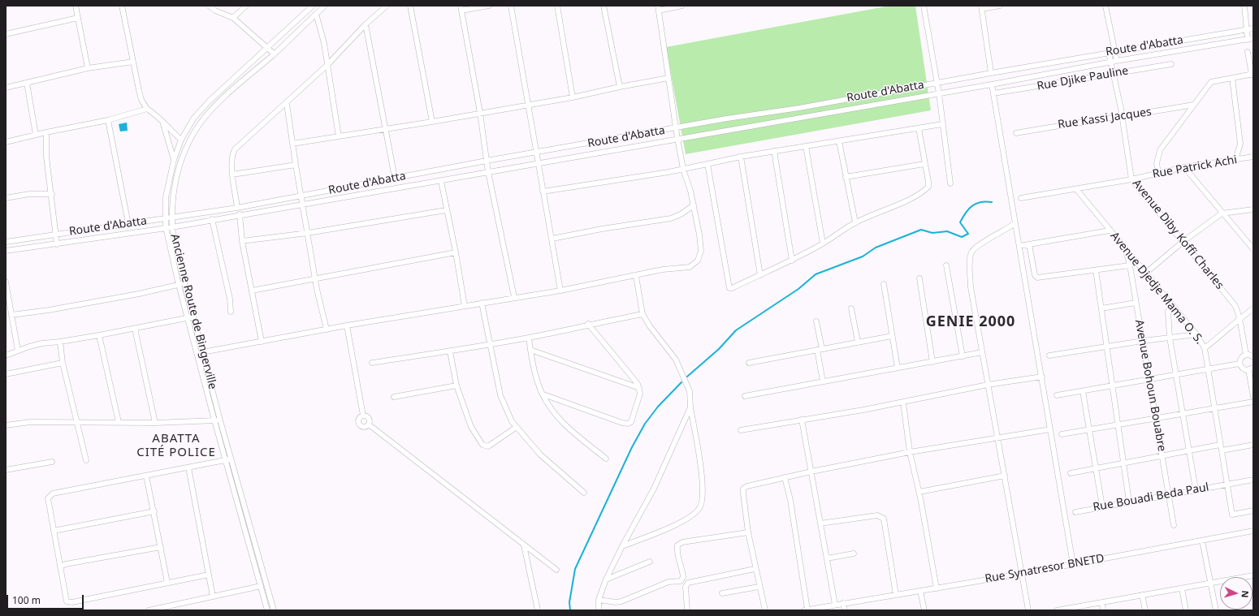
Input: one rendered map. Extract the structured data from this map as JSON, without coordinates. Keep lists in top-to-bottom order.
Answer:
{
  "streets": {
    "street": [
      "Route d'Abatta",
      "Rue Djike Pauline",
      "Rue Kassi Jacques",
      "Rue Patrick Achi",
      "Avenue Diby Koffi Charles",
      "Avenue Djedje Mama O. S.",
      "Ancienne Route de Bingerville",
      "Avenue Bohoun Bouabre",
      "Rue Bouadi Beda Paul",
      "Rue Synatresor BNETD"
    ]
  },
  "crossings": [
    ["Route d'Abatta", "Avenue Diby Koffi Charles"],
    ["Route d'Abatta", "Ancienne Route de Bingerville"],
    ["Rue Djike Pauline", "Avenue Diby Koffi Charles"],
    ["Rue Kassi Jacques", "Avenue Diby Koffi Charles"],
    ["Rue Patrick Achi", "Avenue Diby Koffi Charles"],
    ["Rue Patrick Achi", "Avenue Djedje Mama O. S."],
    ["Avenue Djedje Mama O. S.", "Avenue Bohoun Bouabre"],
    ["Avenue Djedje Mama O. S.", "Rue Bouadi Beda Paul"],
    ["Avenue Bohoun Bouabre", "Rue Bouadi Beda Paul"]
  ],
  "districts": ["GENIE 2000", "ABATTA CITÉ POLICE"],
  "scale_bar": "100 m",
  "north": "right"
}
